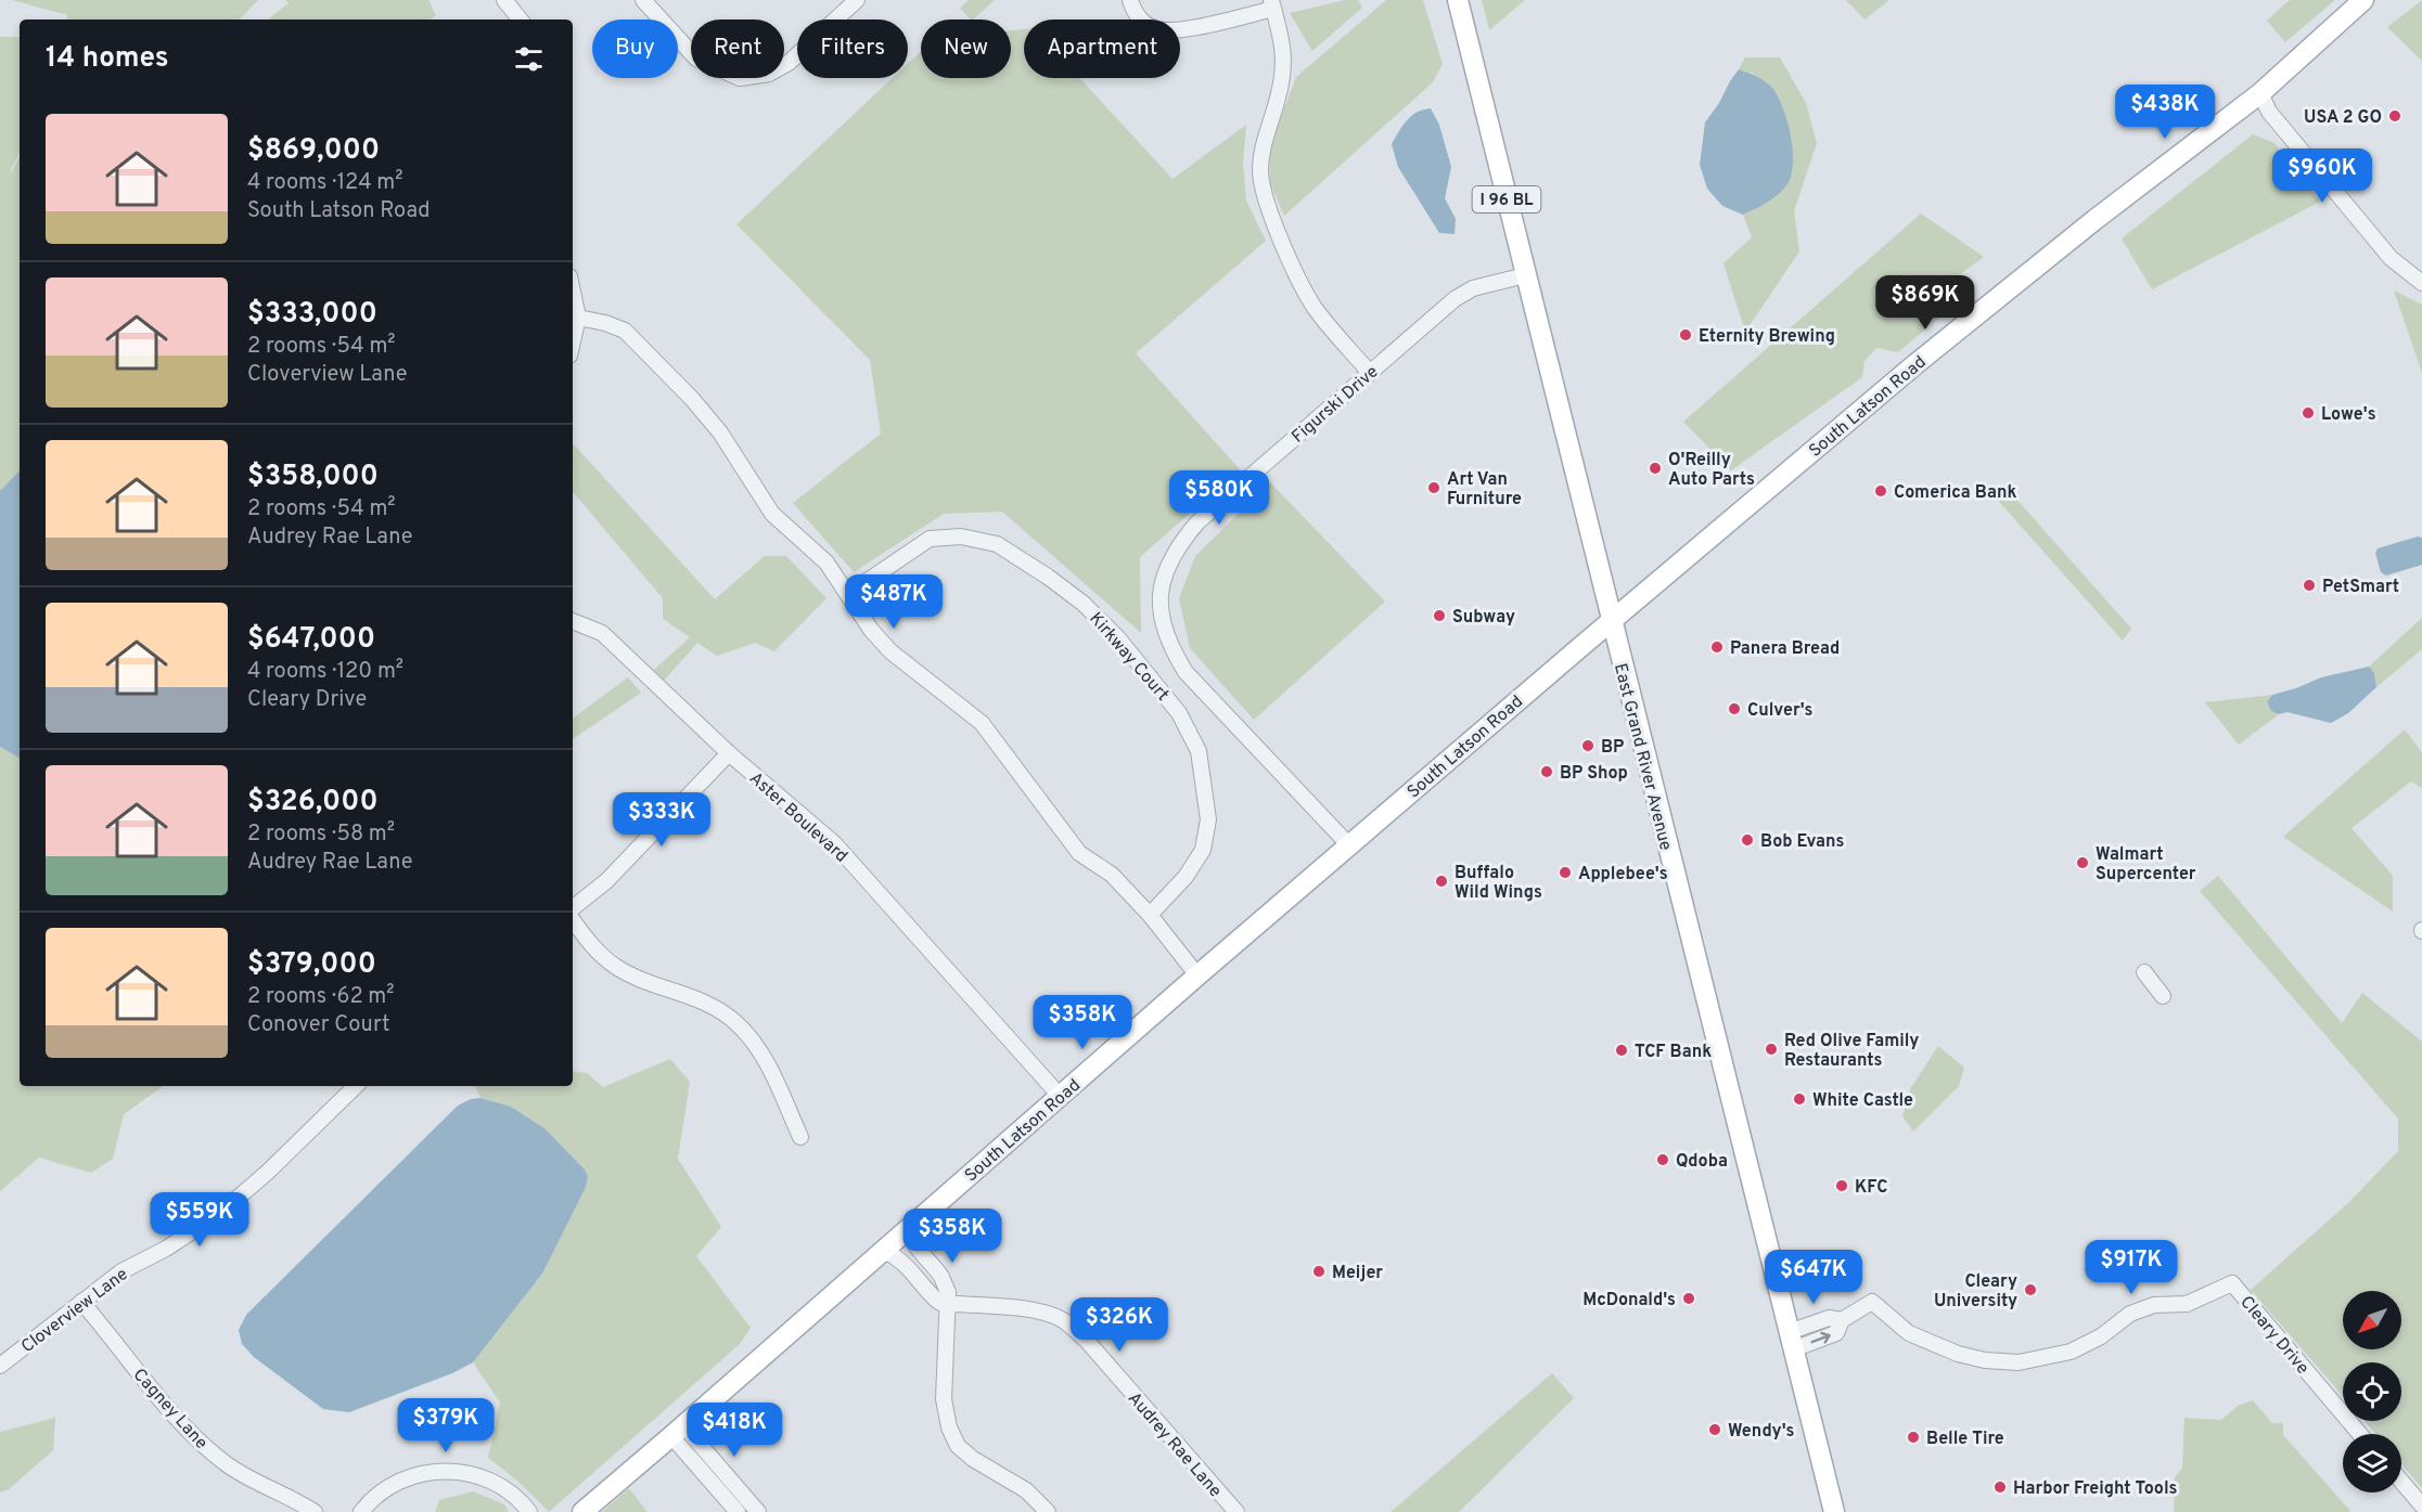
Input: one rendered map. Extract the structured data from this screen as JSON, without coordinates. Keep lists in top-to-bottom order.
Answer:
{
  "streets": {
    "main road": ["I 96 BL", "South Latson Road", "East Grand River Avenue"],
    "street": [
      "Figurski Drive",
      "Kirkway Court",
      "Aster Boulevard",
      "Cloverview Lane",
      "Cleary Drive",
      "Cagney Lane",
      "Audrey Rae Lane"
    ]
  },
  "crossings": [
    ["Figurski Drive", "South Latson Road"],
    ["Figurski Drive", "East Grand River Avenue"],
    ["South Latson Road", "East Grand River Avenue"],
    ["South Latson Road", "Aster Boulevard"],
    ["East Grand River Avenue", "Cleary Drive"],
    ["Cloverview Lane", "Cagney Lane"]
  ],
  "places": [
    "USA 2 GO",
    "Eternity Brewing",
    "Lowe's",
    "O'Reilly Auto Parts",
    "Art Van Furniture",
    "Comerica Bank",
    "PetSmart",
    "Subway",
    "Panera Bread",
    "Culver's",
    "BP",
    "BP Shop",
    "Bob Evans",
    "Walmart Supercenter",
    "Applebee's",
    "Buffalo Wild Wings",
    "Red Olive Family Restaurants",
    "TCF Bank",
    "White Castle",
    "Qdoba",
    "KFC",
    "Meijer",
    "Cleary University",
    "McDonald's",
    "Wendy's",
    "Belle Tire",
    "Harbor Freight Tools"
  ],
  "north": "bottom left",
  "page": {
    "chip": [
      "Buy",
      "Rent",
      "Filters",
      "New",
      "Apartment"
    ],
    "heading": "14 homes",
    "price": [
      "$438K",
      "$960K",
      "$869K",
      "$580K",
      "$487K",
      "$333K",
      "$358K",
      "$559K",
      "$358K",
      "$917K",
      "$647K",
      "$326K",
      "$379K",
      "$418K"
    ],
    "list": [
      {
        "name": "$869,000",
        "note": "4 rooms · 124 m² · South Latson Road"
      },
      {
        "name": "$333,000",
        "note": "2 rooms · 54 m² · Cloverview Lane"
      },
      {
        "name": "$358,000",
        "note": "2 rooms · 54 m² · Audrey Rae Lane"
      },
      {
        "name": "$647,000",
        "note": "4 rooms · 120 m² · Cleary Drive"
      },
      {
        "name": "$326,000",
        "note": "2 rooms · 58 m² · Audrey Rae Lane"
      },
      {
        "name": "$379,000",
        "note": "2 rooms · 62 m² · Conover Court"
      }
    ]
  }
}
